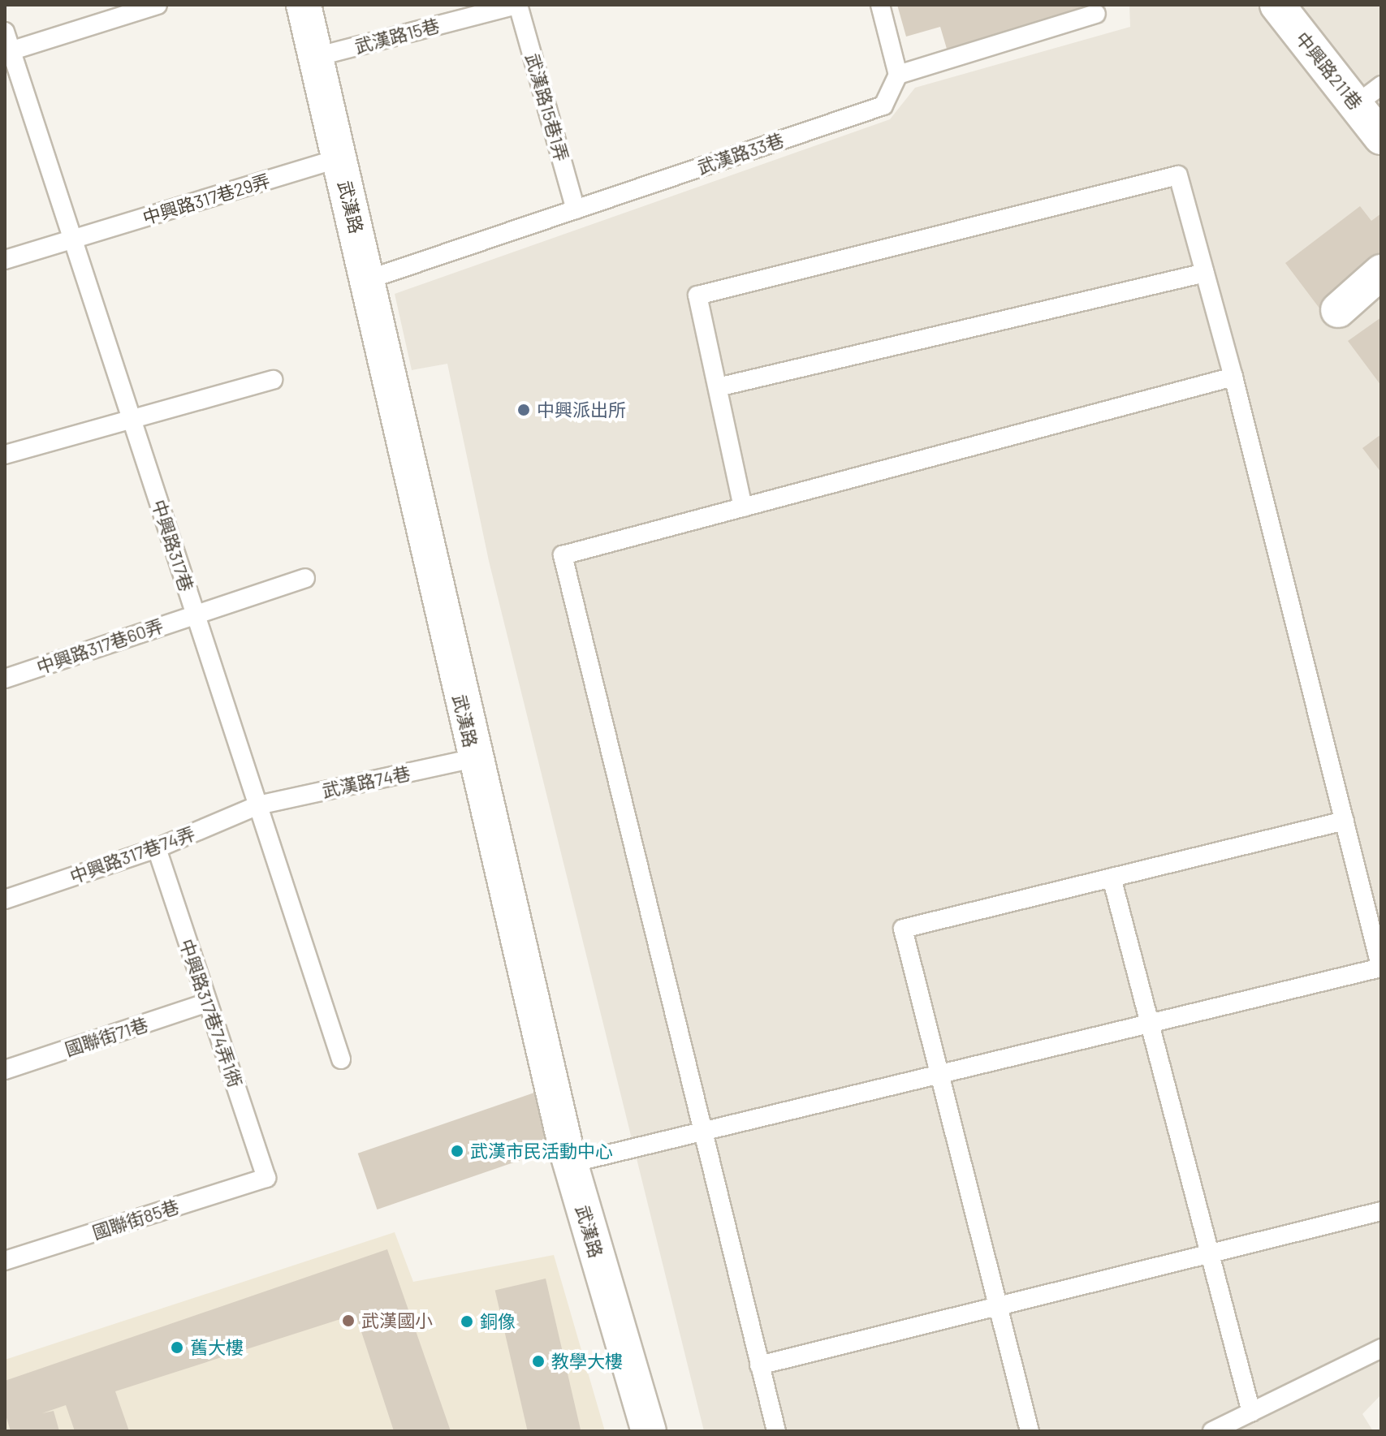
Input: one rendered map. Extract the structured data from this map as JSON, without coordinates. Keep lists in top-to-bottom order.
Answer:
{
  "streets": {
    "street": ["中興路211巷", "武漢路"],
    "lane": [
      "武漢路15巷",
      "武漢路15巷1弄",
      "武漢路33巷",
      "中興路317巷29弄",
      "中興路317巷",
      "中興路317巷60弄",
      "武漢路74巷",
      "中興路317巷74弄",
      "中興路317巷74弄1衖",
      "國聯街71巷",
      "國聯街85巷"
    ]
  },
  "crossings": [
    ["武漢路15巷", "武漢路15巷1弄"],
    ["武漢路15巷", "武漢路"],
    ["武漢路15巷1弄", "武漢路33巷"],
    ["武漢路33巷", "武漢路"],
    ["中興路317巷29弄", "武漢路"],
    ["中興路317巷29弄", "中興路317巷"],
    ["武漢路", "武漢路74巷"],
    ["中興路317巷", "中興路317巷60弄"],
    ["中興路317巷", "武漢路74巷"],
    ["中興路317巷", "中興路317巷74弄"],
    ["武漢路74巷", "中興路317巷74弄"],
    ["中興路317巷74弄", "中興路317巷74弄1衖"],
    ["中興路317巷74弄1衖", "國聯街71巷"],
    ["中興路317巷74弄1衖", "國聯街85巷"]
  ],
  "places": [
    "中興派出所",
    "武漢市民活動中心",
    "武漢國小",
    "銅像",
    "舊大樓",
    "教學大樓"
  ]
}
